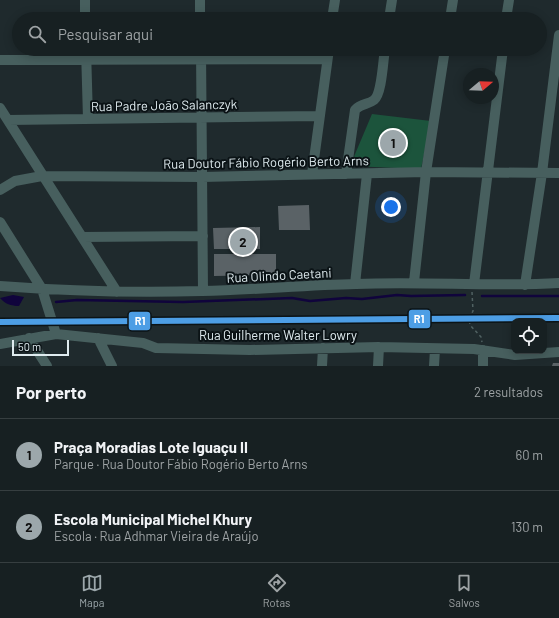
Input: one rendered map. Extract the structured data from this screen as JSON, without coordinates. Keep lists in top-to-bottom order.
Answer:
{
  "streets": {
    "street": [
      "Rua Padre João Salanczyk",
      "Rua Doutor Fábio Rogério Berto Arns",
      "Rua Olindo Caetani",
      "Rua Guilherme Walter Lowry"
    ]
  },
  "lines": ["transit line R1"],
  "scale_bar": "50 m",
  "north": "right",
  "page": {
    "search": "Pesquisar aqui",
    "pins": ["1", "2"],
    "scale": "50 m",
    "heading": ["Por perto", "2 resultados"],
    "list": [
      {
        "mark": "1",
        "name": "Praça Moradias Lote Iguaçu II",
        "note": "Parque · Rua Doutor Fábio Rogério Berto Arns",
        "value": "60 m"
      },
      {
        "mark": "2",
        "name": "Escola Municipal Michel Khury",
        "note": "Escola · Rua Adhmar Vieira de Araújo",
        "value": "130 m"
      }
    ],
    "nav": ["Mapa", "Rotas", "Salvos"]
  }
}
